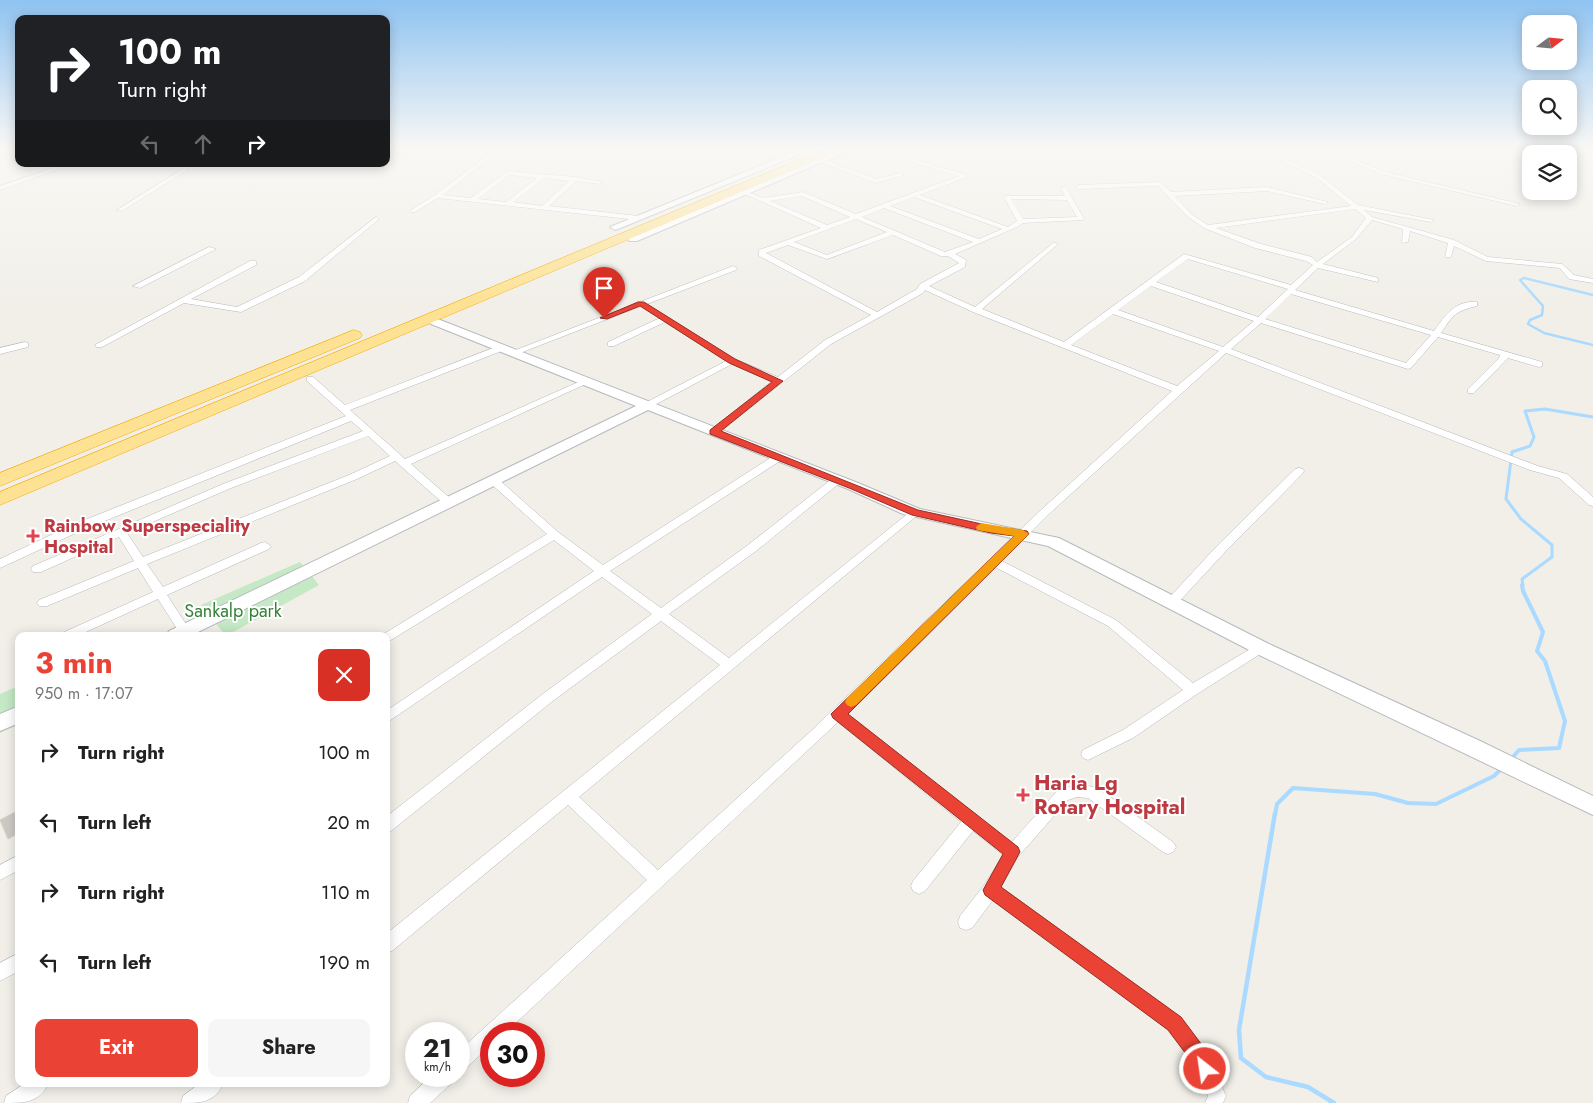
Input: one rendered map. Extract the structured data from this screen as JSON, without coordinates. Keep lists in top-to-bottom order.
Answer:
{
  "parks": ["Sankalp park"],
  "places": {
    "health": ["Rainbow Superspeciality Hospital", "Haria Lg Rotary Hospital"]
  },
  "north": "right",
  "page": {
    "turn": ["100 m", "Turn right"],
    "heading": ["3 min", "950 m · 17:07"],
    "list": [
      {
        "name": "Turn right",
        "value": "100 m"
      },
      {
        "name": "Turn left",
        "value": "20 m"
      },
      {
        "name": "Turn right",
        "value": "110 m"
      },
      {
        "name": "Turn left",
        "value": "190 m"
      }
    ],
    "buttons": ["Exit", "Share"],
    "speed": "21 km/h",
    "limit": "30"
  }
}
